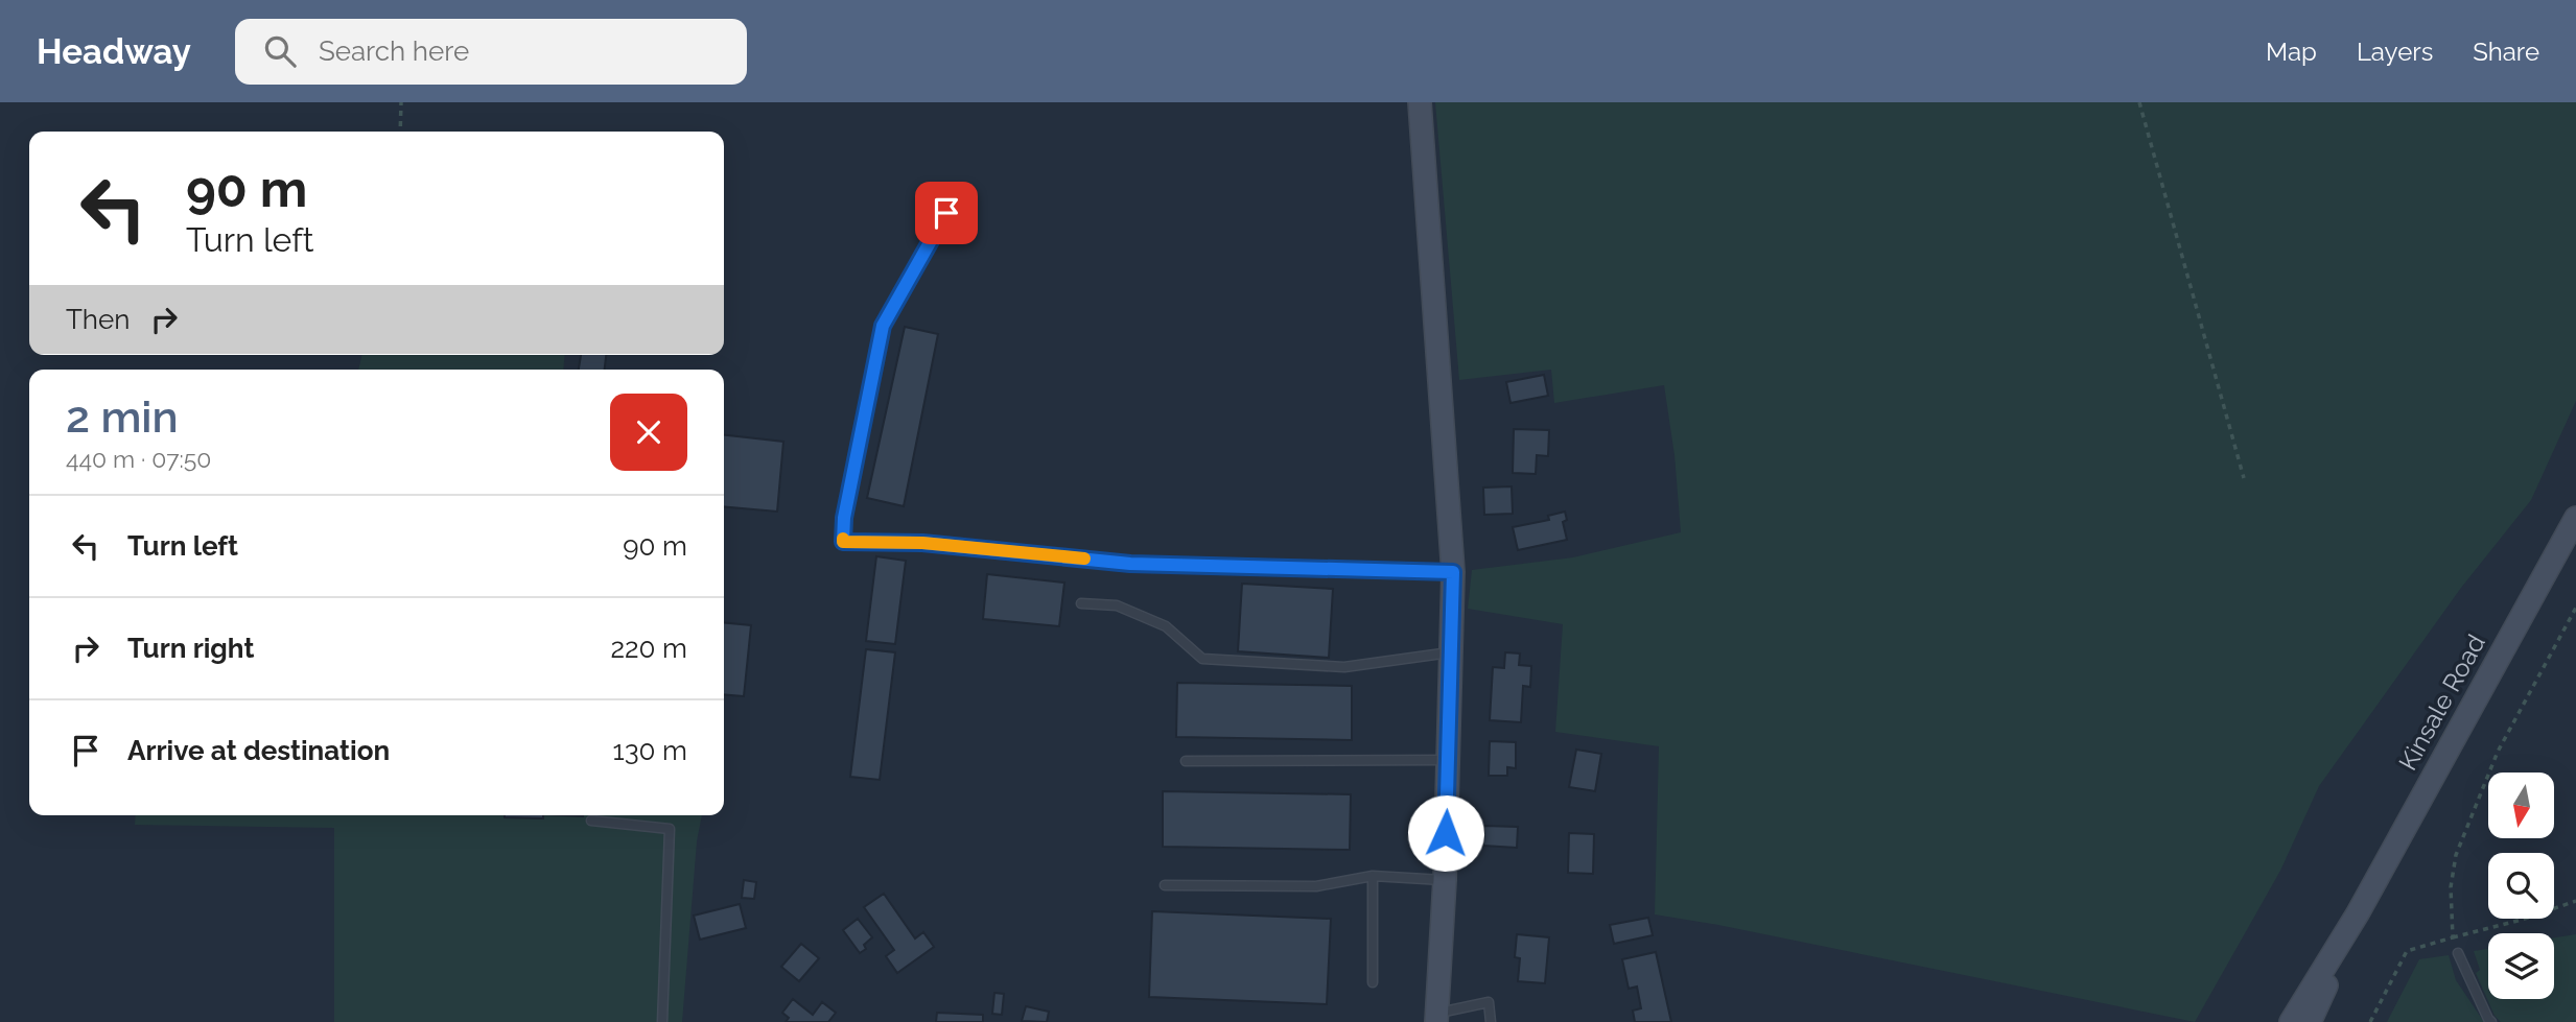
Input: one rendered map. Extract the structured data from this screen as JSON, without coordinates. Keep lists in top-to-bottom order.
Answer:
{
  "streets": {
    "street": ["Kinsale Road"]
  },
  "north": "bottom",
  "page": {
    "header": "Headway",
    "search": "Search here",
    "nav": ["Map", "Layers", "Share"],
    "turn": ["90 m", "Turn left"],
    "then": "Then",
    "heading": ["2 min", "440 m · 07:50"],
    "list": [
      {
        "name": "Turn left",
        "value": "90 m"
      },
      {
        "name": "Turn right",
        "value": "220 m"
      },
      {
        "name": "Arrive at destination",
        "value": "130 m"
      }
    ]
  }
}
